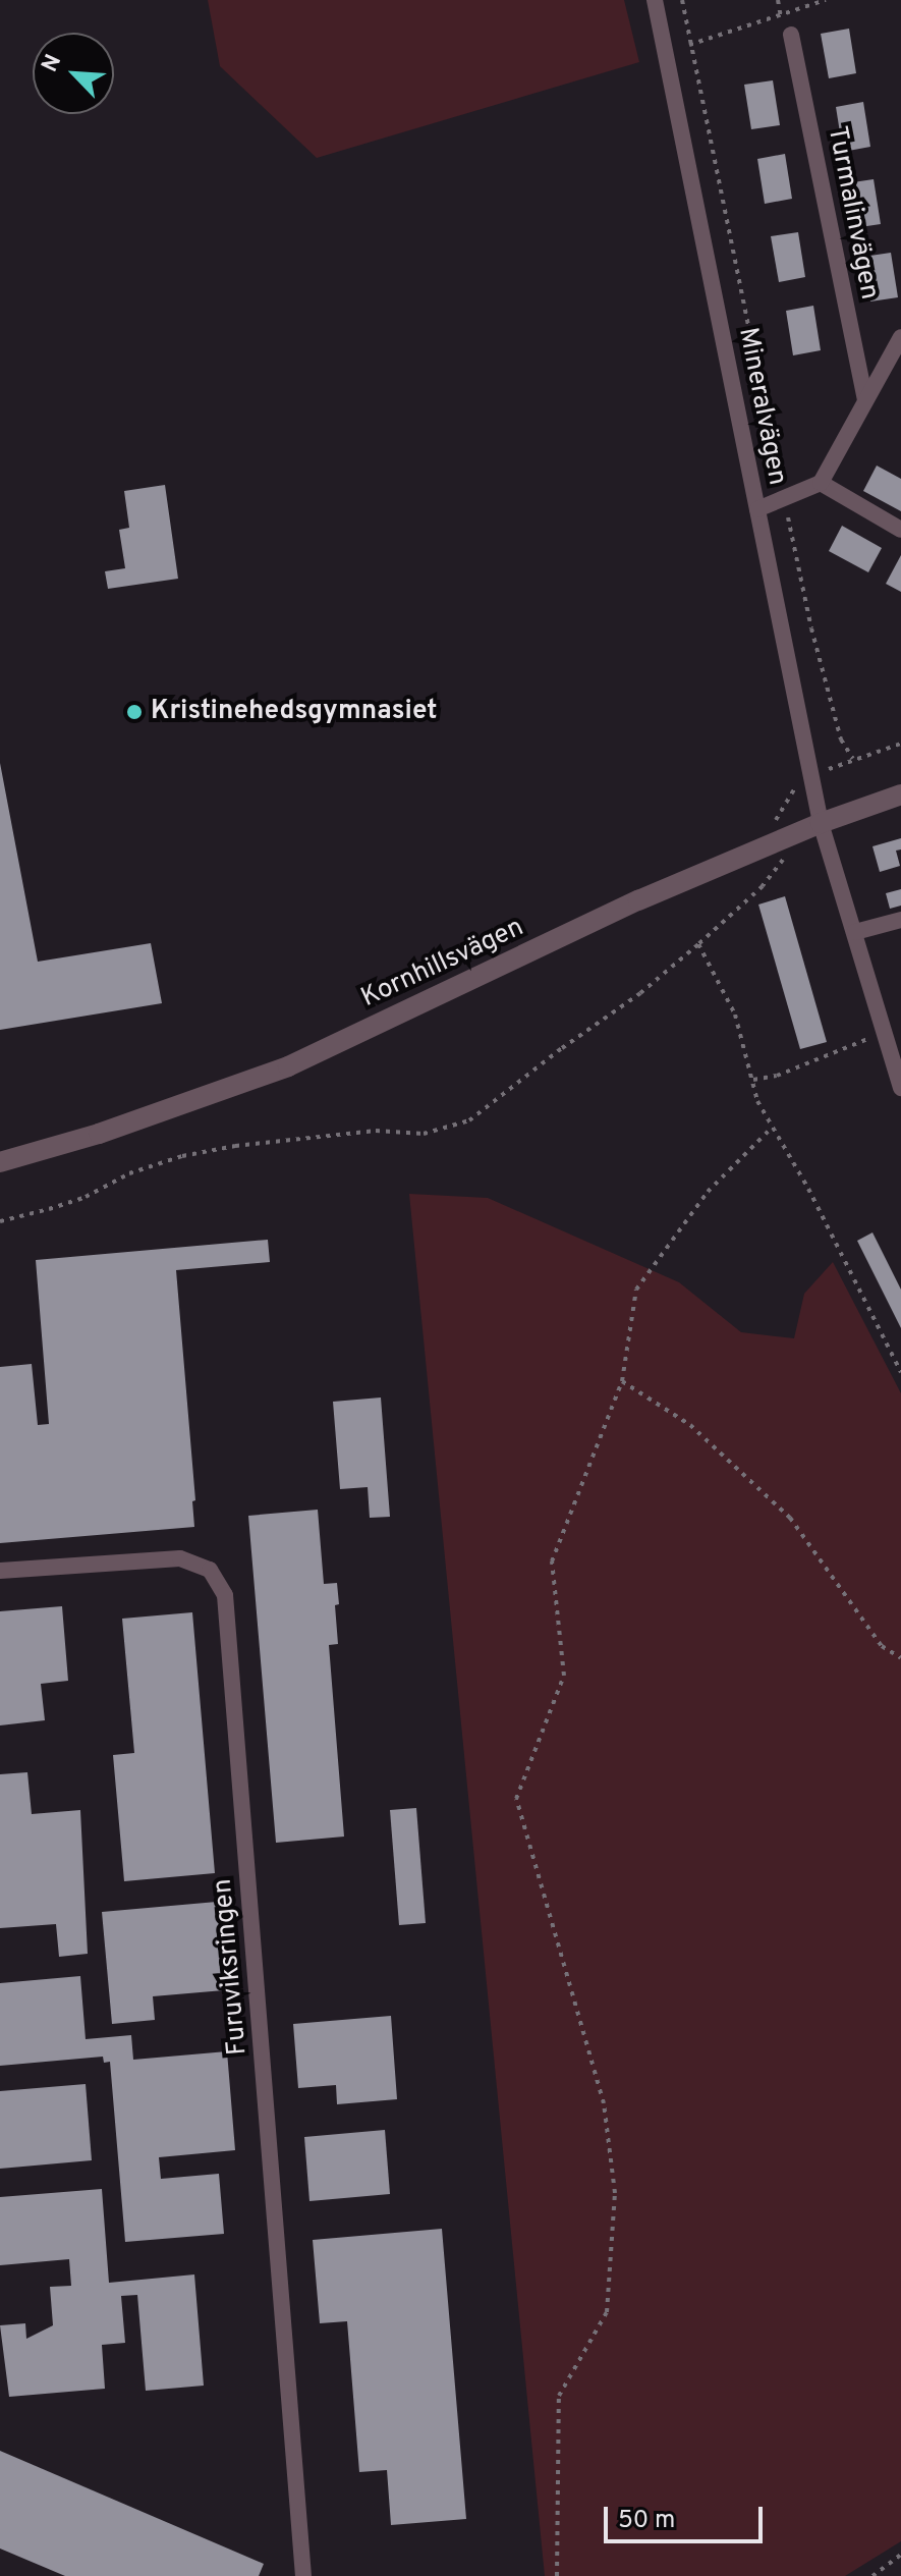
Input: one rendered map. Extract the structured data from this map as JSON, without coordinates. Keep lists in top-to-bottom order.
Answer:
{
  "streets": {
    "street": [
      "Turmalinvägen",
      "Mineralvägen",
      "Kornhillsvägen",
      "Furuviksringen"
    ]
  },
  "crossings": [
    ["Mineralvägen", "Kornhillsvägen"]
  ],
  "places": ["Kristinehedsgymnasiet"],
  "scale_bar": "50 m",
  "north": "top left"
}
